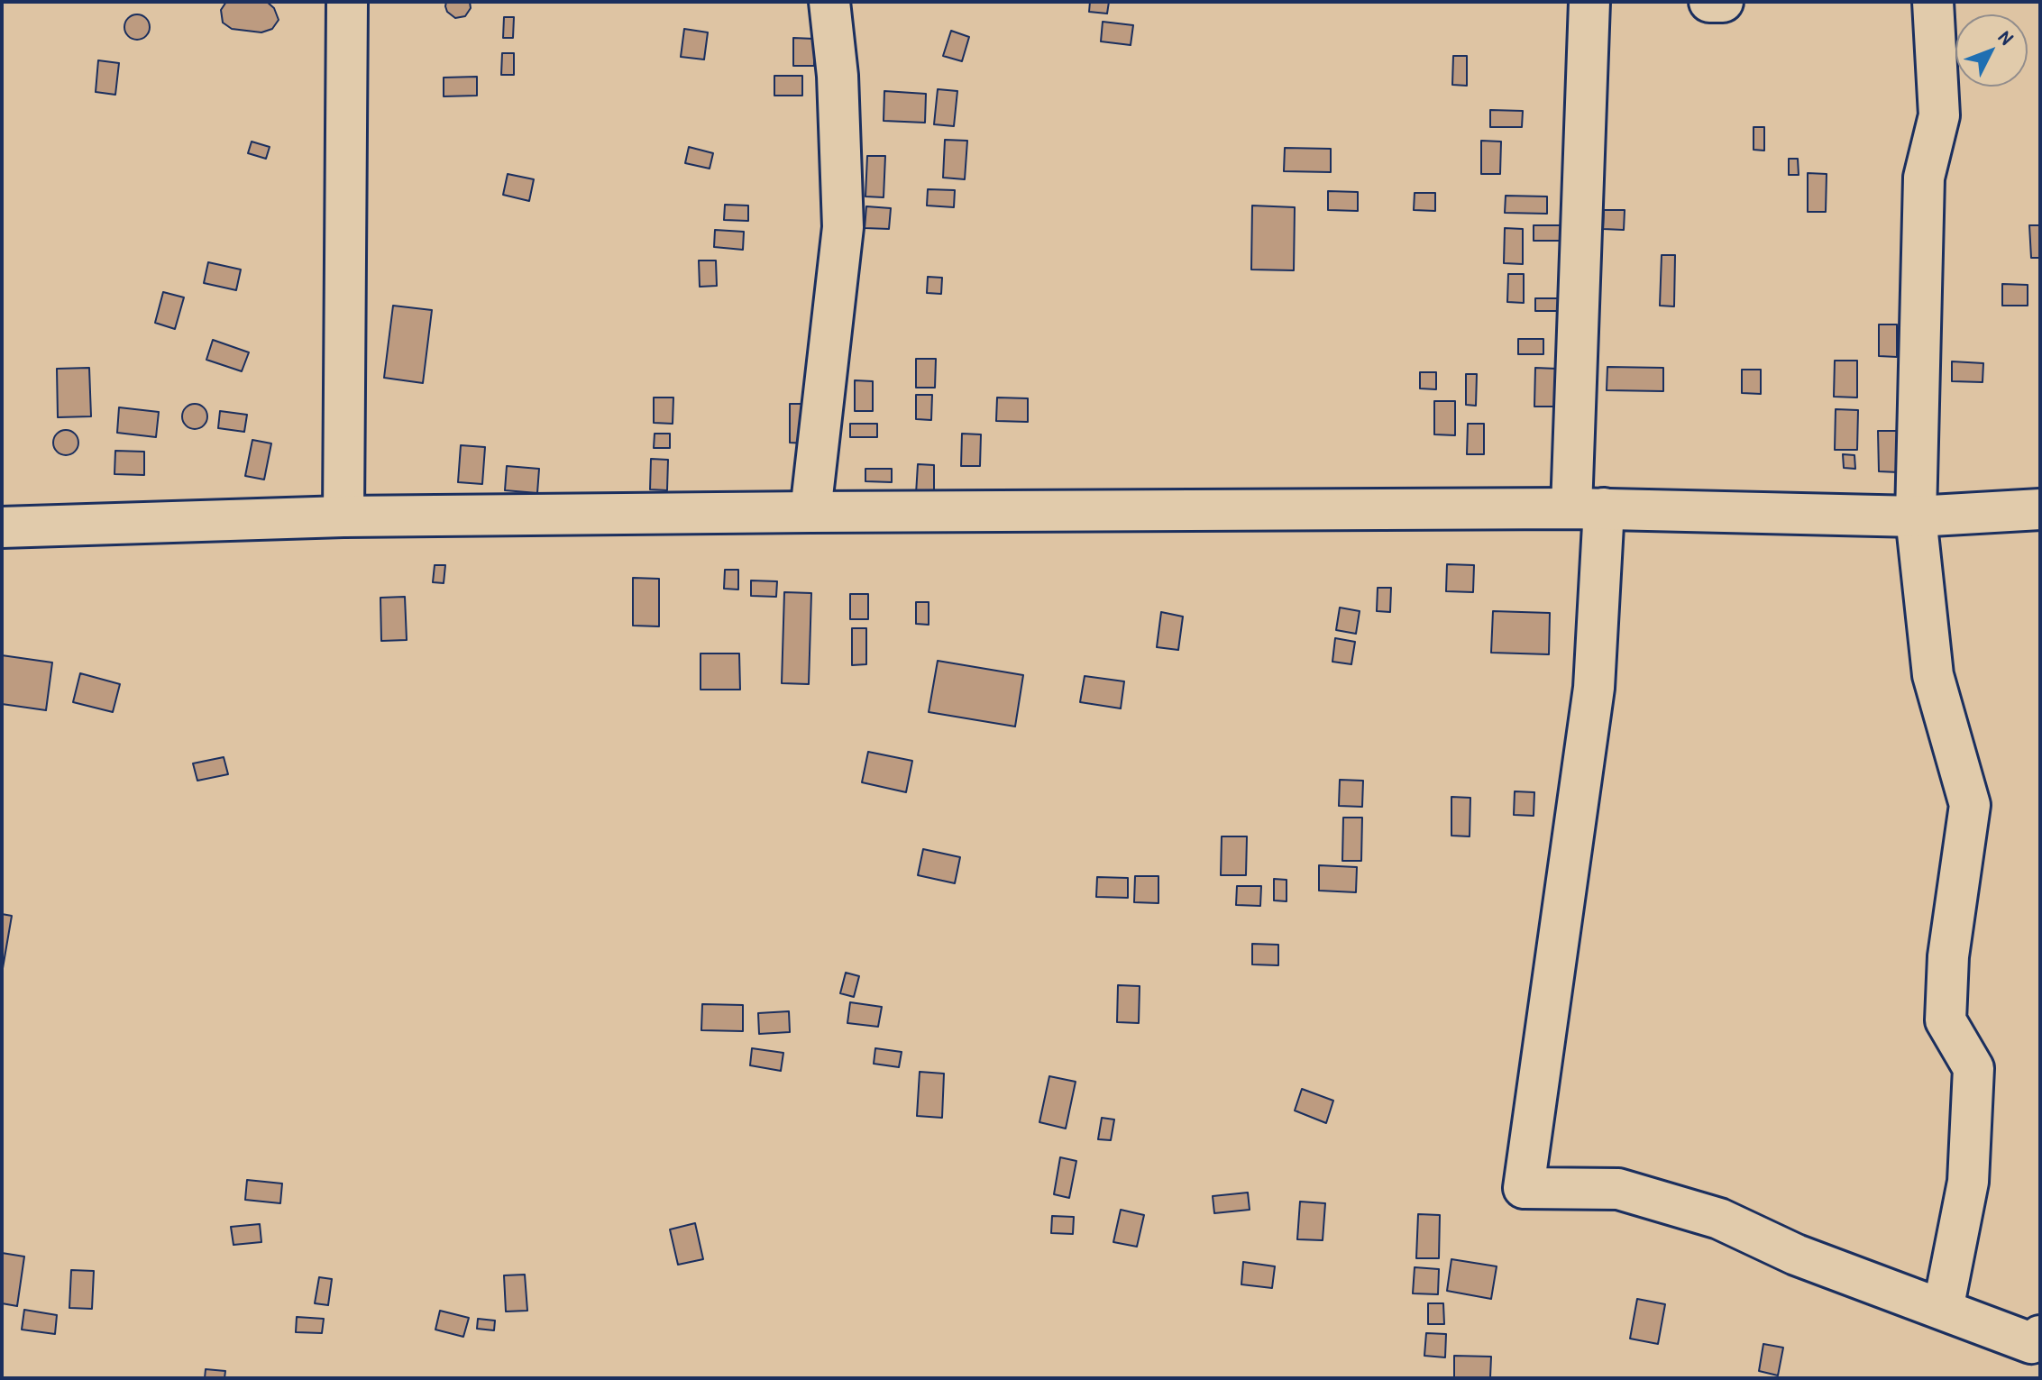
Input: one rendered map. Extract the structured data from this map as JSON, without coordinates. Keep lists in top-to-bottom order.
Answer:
{
  "north": "top right"
}
